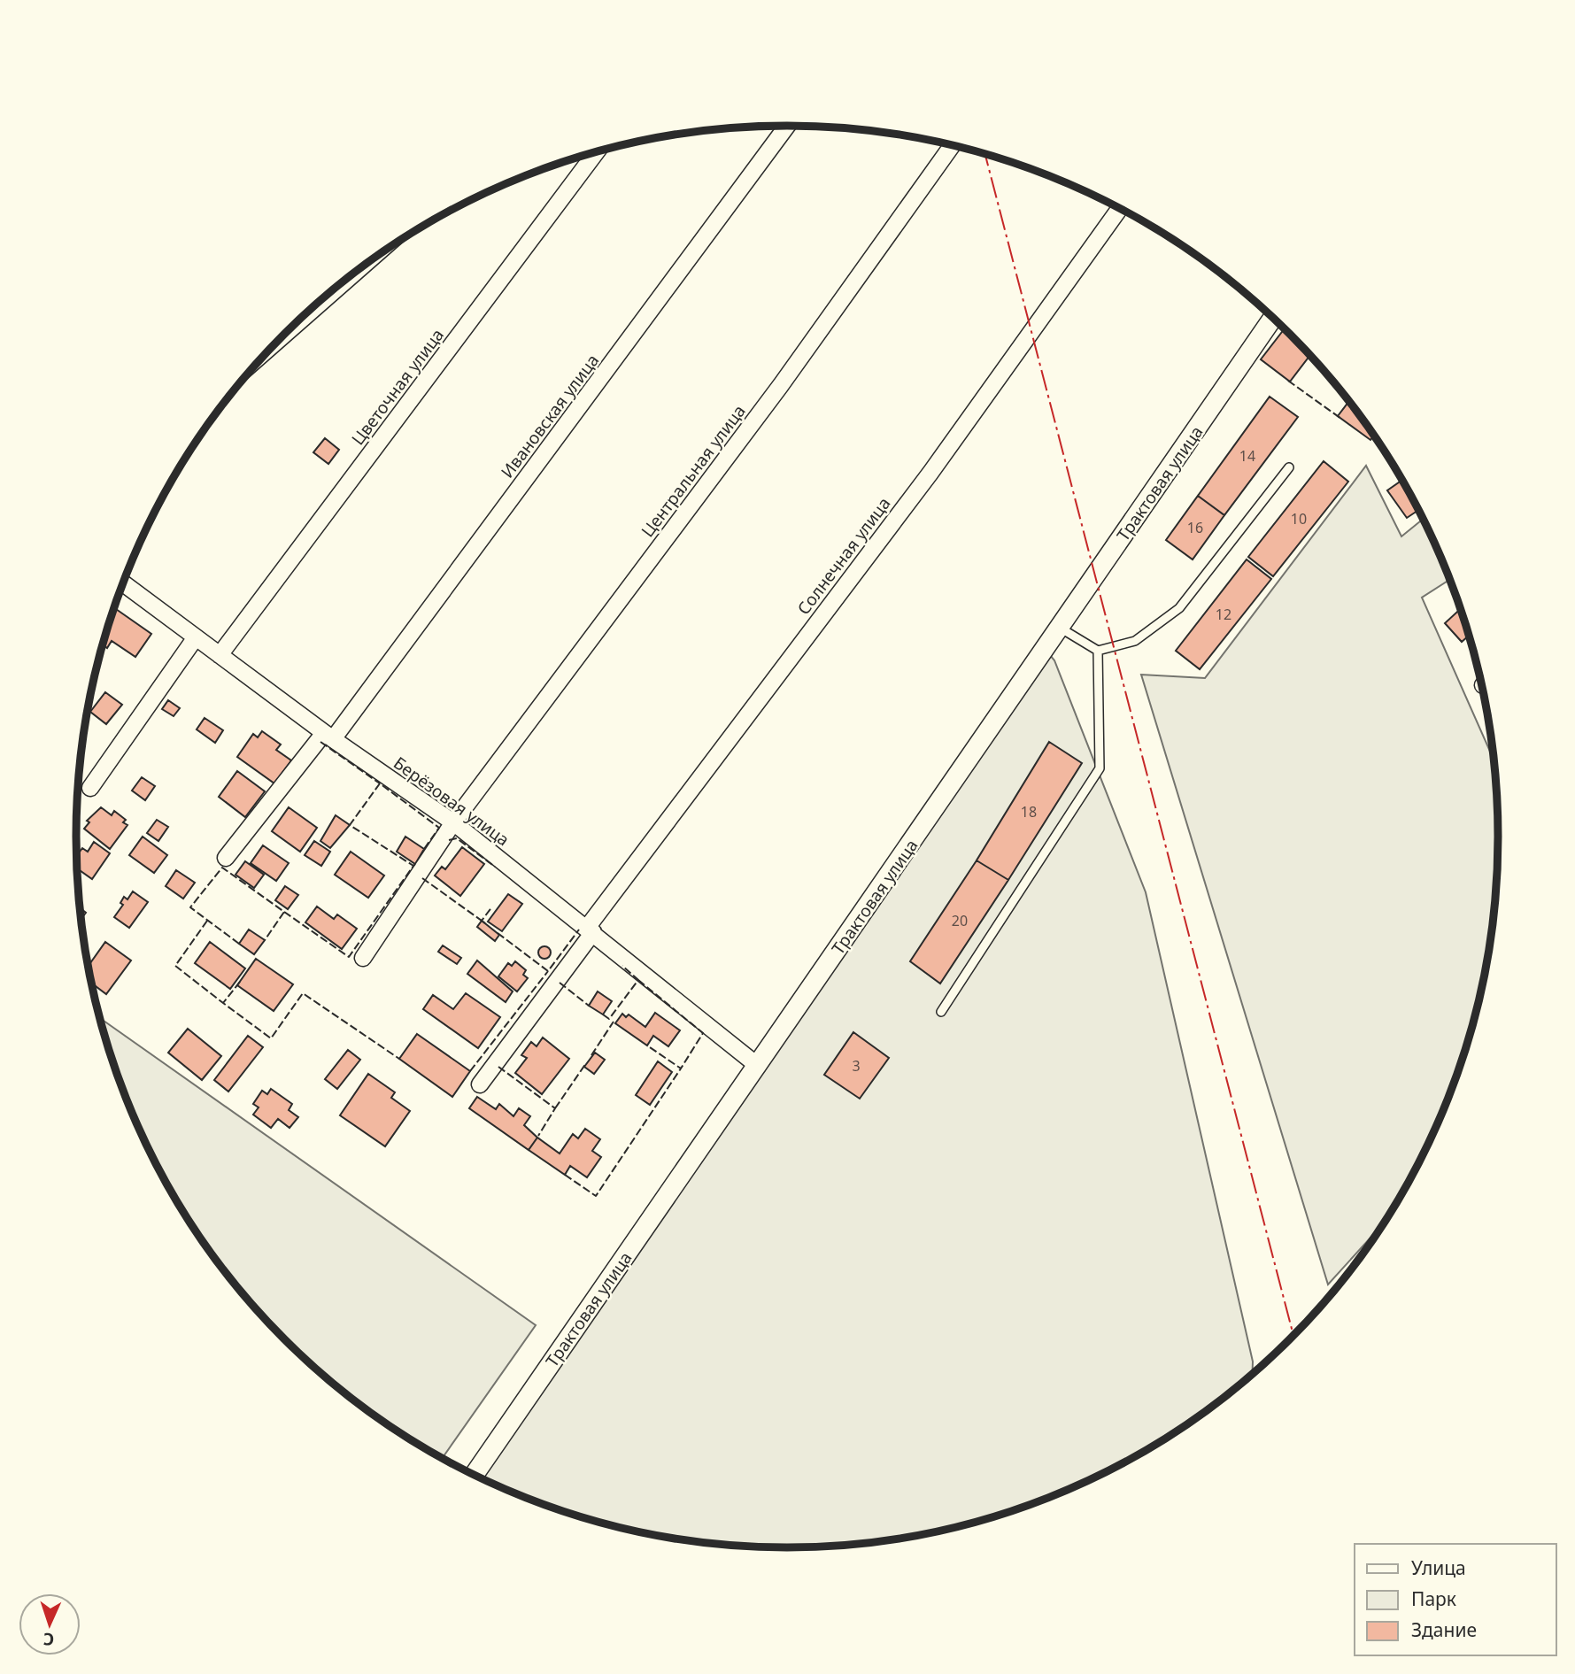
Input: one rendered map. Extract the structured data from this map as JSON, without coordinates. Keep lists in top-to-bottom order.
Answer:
{
  "streets": {
    "street": [
      "Цветочная улица",
      "Ивановская улица",
      "Центральная улица",
      "Трактовая улица",
      "Солнечная улица",
      "Берёзовая улица"
    ]
  },
  "crossings": [
    ["Цветочная улица", "Берёзовая улица"],
    ["Ивановская улица", "Берёзовая улица"],
    ["Центральная улица", "Берёзовая улица"],
    ["Трактовая улица", "Берёзовая улица"],
    ["Солнечная улица", "Берёзовая улица"]
  ],
  "house_numbers": [
    "14",
    "10",
    "16",
    "12",
    "18",
    "20",
    "3"
  ],
  "legend": ["Улица", "Парк", "Здание"],
  "north": "bottom"
}
